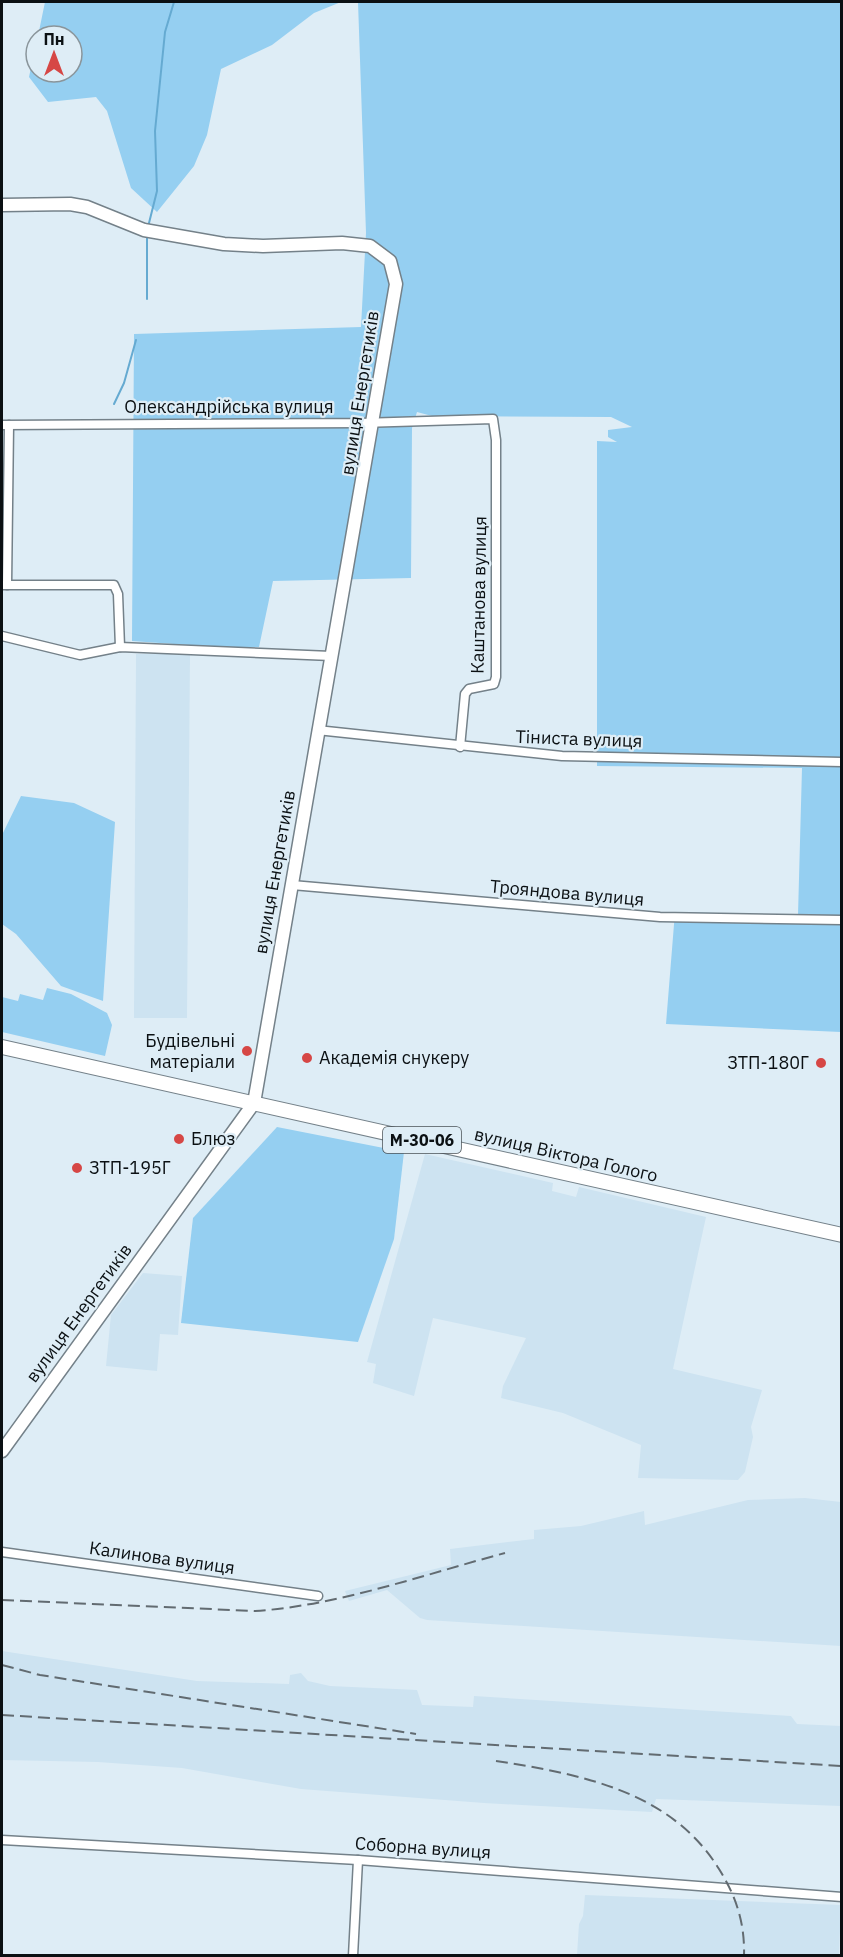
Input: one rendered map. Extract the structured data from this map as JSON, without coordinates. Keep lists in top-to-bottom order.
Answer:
{
  "streets": {
    "main road": ["М-30-06", "вулиця Віктора Голого"],
    "street": [
      "вулиця Енергетиків",
      "Олександрійська вулиця",
      "Каштанова вулиця",
      "Тіниста вулиця",
      "Трояндова вулиця",
      "Калинова вулиця",
      "Соборна вулиця"
    ]
  },
  "crossings": [
    ["вулиця Енергетиків", "Олександрійська вулиця"],
    ["вулиця Енергетиків", "Тіниста вулиця"],
    ["вулиця Енергетиків", "Трояндова вулиця"],
    ["вулиця Енергетиків", "вулиця Віктора Голого"],
    ["Олександрійська вулиця", "Каштанова вулиця"],
    ["Каштанова вулиця", "Тіниста вулиця"]
  ],
  "places": [
    "Будівельні матеріали",
    "Академія снукеру",
    "ЗТП-180Г",
    "Блюз",
    "ЗТП-195Г"
  ],
  "north": "top"
}
